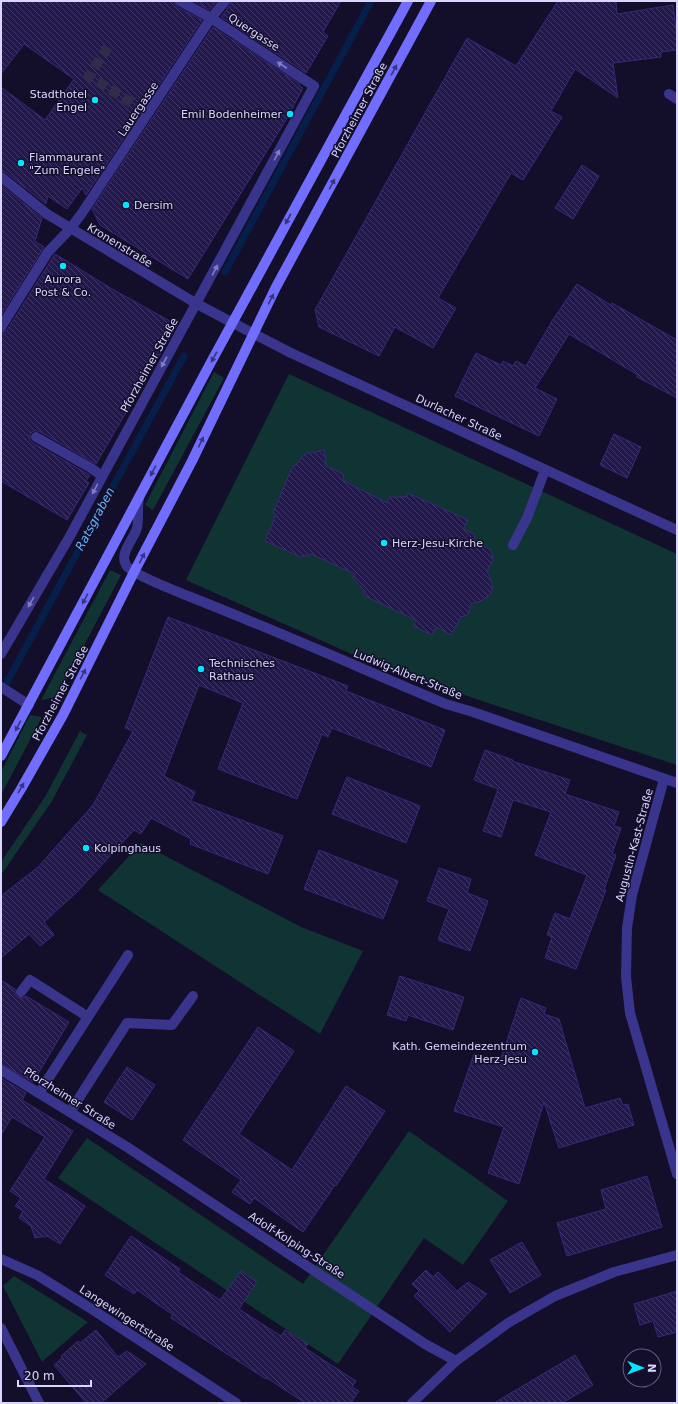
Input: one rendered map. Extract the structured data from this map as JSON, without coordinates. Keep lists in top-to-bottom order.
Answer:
{
  "streets": {
    "main road": ["Pforzheimer Straße"],
    "street": [
      "Quergasse",
      "Lauergasse",
      "Kronenstraße",
      "Durlacher Straße",
      "Ludwig-Albert-Straße",
      "Augustin-Kast-Straße",
      "Adolf-Kolping-Straße",
      "Langewingertstraße"
    ]
  },
  "crossings": [
    ["Quergasse", "Lauergasse"],
    ["Quergasse", "Pforzheimer Straße"],
    ["Lauergasse", "Kronenstraße"],
    ["Pforzheimer Straße", "Kronenstraße"],
    ["Pforzheimer Straße", "Durlacher Straße"],
    ["Pforzheimer Straße", "Ludwig-Albert-Straße"],
    ["Pforzheimer Straße", "Adolf-Kolping-Straße"],
    ["Kronenstraße", "Durlacher Straße"],
    ["Ludwig-Albert-Straße", "Augustin-Kast-Straße"]
  ],
  "one_way": ["Quergasse"],
  "water": ["Ratsgraben"],
  "places": [
    "Stadthotel Engel",
    "Emil Bodenheimer",
    "Flammaurant \"Zum Engele\"",
    "Dersim",
    "Aurora Post & Co.",
    "Herz-Jesu-Kirche",
    "Technisches Rathaus",
    "Kolpinghaus",
    "Kath. Gemeindezentrum Herz-Jesu"
  ],
  "scale_bar": "20 m",
  "north": "right"
}
